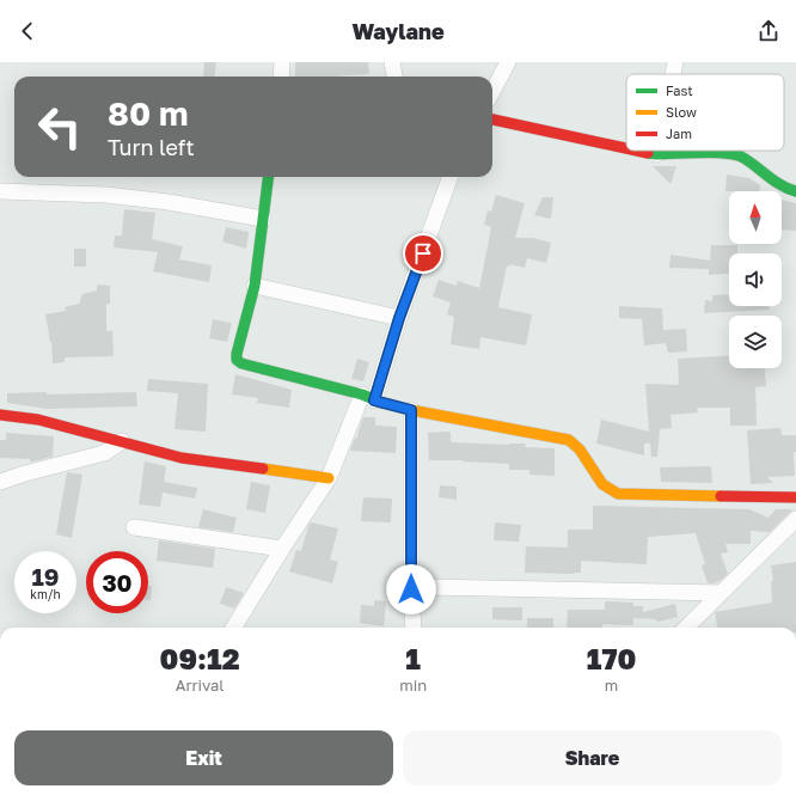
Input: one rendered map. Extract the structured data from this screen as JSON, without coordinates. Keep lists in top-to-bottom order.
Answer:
{
  "legend": ["Fast", "Slow", "Jam"],
  "north": "top",
  "page": {
    "header": "Waylane",
    "turn": ["80 m", "Turn left"],
    "speed": "19 km/h",
    "limit": "30",
    "eta": [
      "09:12",
      "Arrival",
      "1",
      "min",
      "170",
      "m"
    ],
    "buttons": ["Exit", "Share"]
  }
}
